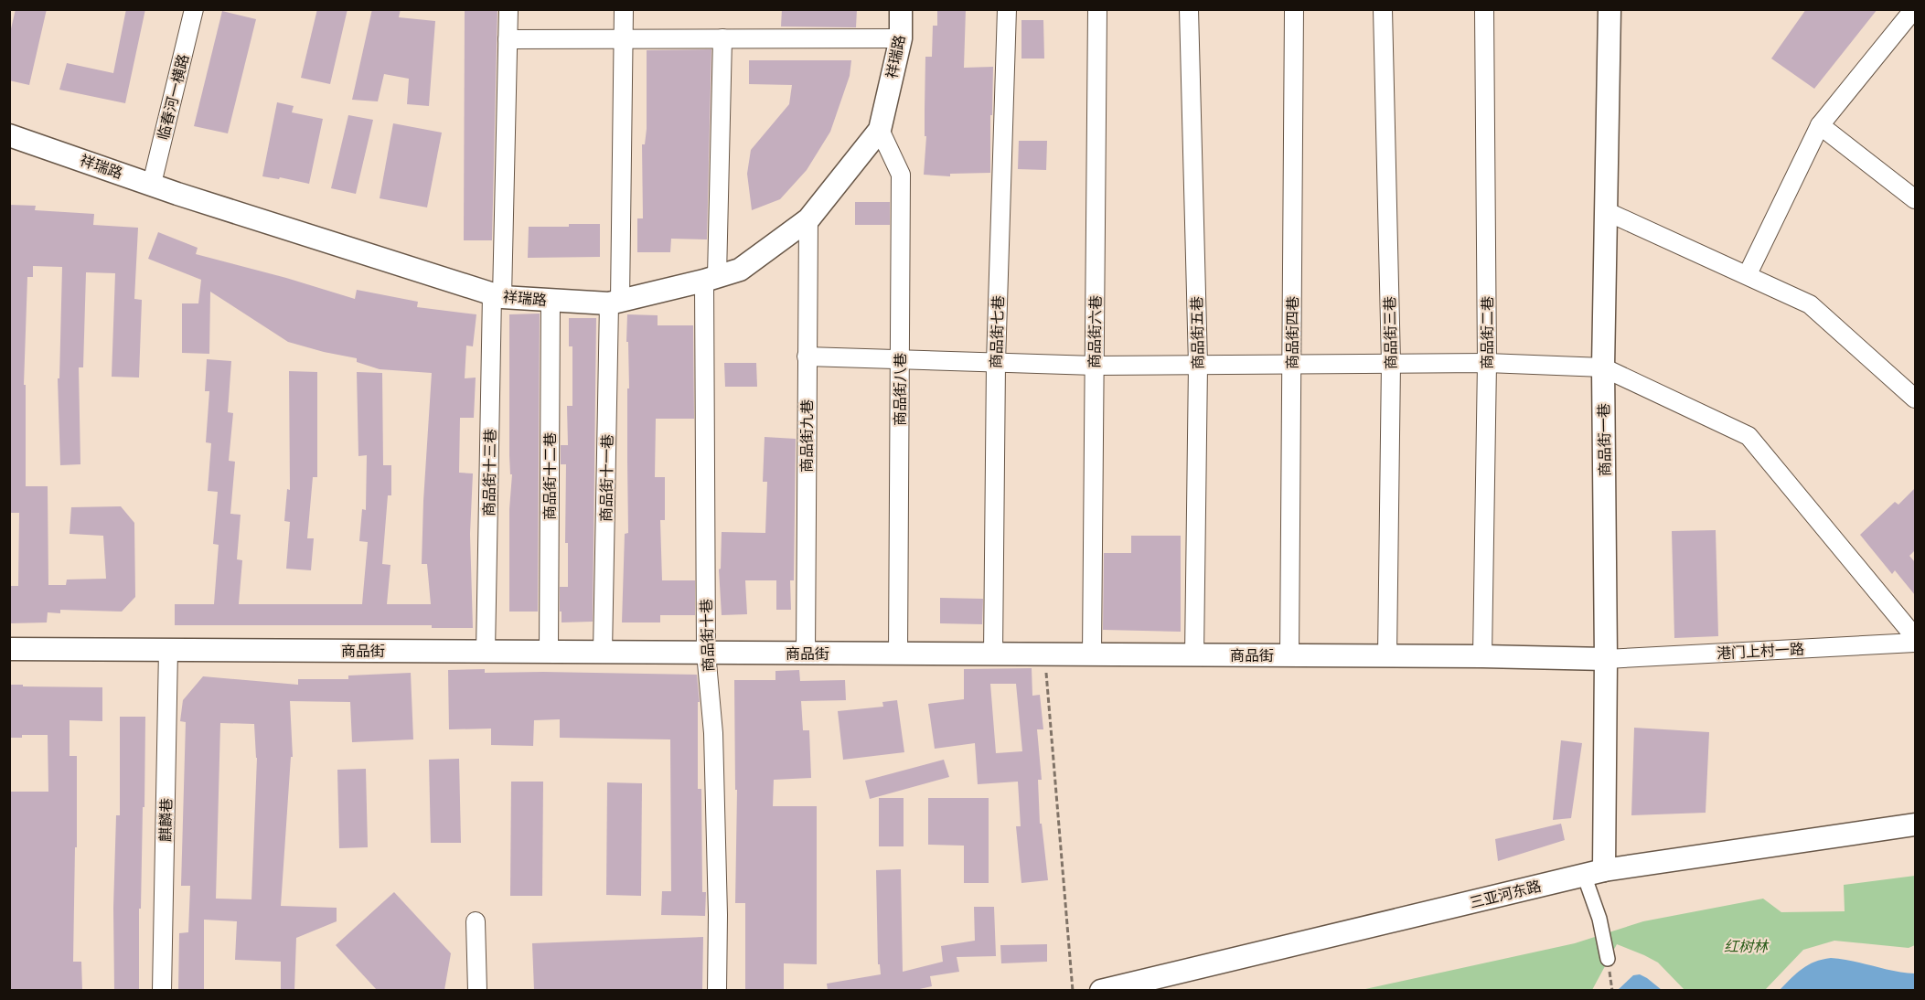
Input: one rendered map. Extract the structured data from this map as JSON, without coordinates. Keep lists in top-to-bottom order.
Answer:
{
  "streets": {
    "street": [
      "祥瑞路",
      "临春河一横路",
      "商品街七巷",
      "商品街六巷",
      "商品街五巷",
      "商品街四巷",
      "商品街三巷",
      "商品街二巷",
      "商品街八巷",
      "商品街九巷",
      "商品街一巷",
      "商品街十三巷",
      "商品街十二巷",
      "商品街十一巷",
      "商品街十巷",
      "商品街",
      "港门上村一路",
      "麒麟巷",
      "三亚河东路"
    ]
  },
  "crossings": [
    ["祥瑞路", "临春河一横路"],
    ["祥瑞路", "商品街八巷"],
    ["祥瑞路", "商品街九巷"],
    ["祥瑞路", "商品街十三巷"],
    ["祥瑞路", "商品街十二巷"],
    ["祥瑞路", "商品街十一巷"],
    ["祥瑞路", "商品街十巷"],
    ["商品街七巷", "商品街"],
    ["商品街六巷", "商品街"],
    ["商品街五巷", "商品街"],
    ["商品街四巷", "商品街"],
    ["商品街三巷", "商品街"],
    ["商品街二巷", "商品街"],
    ["商品街八巷", "商品街"],
    ["商品街九巷", "商品街"],
    ["商品街一巷", "商品街"],
    ["商品街一巷", "港门上村一路"],
    ["商品街一巷", "三亚河东路"],
    ["商品街十三巷", "商品街"],
    ["商品街十二巷", "商品街"],
    ["商品街十一巷", "商品街"],
    ["商品街十巷", "商品街"],
    ["商品街", "港门上村一路"],
    ["商品街", "麒麟巷"]
  ],
  "parks": ["红树林"]
}
